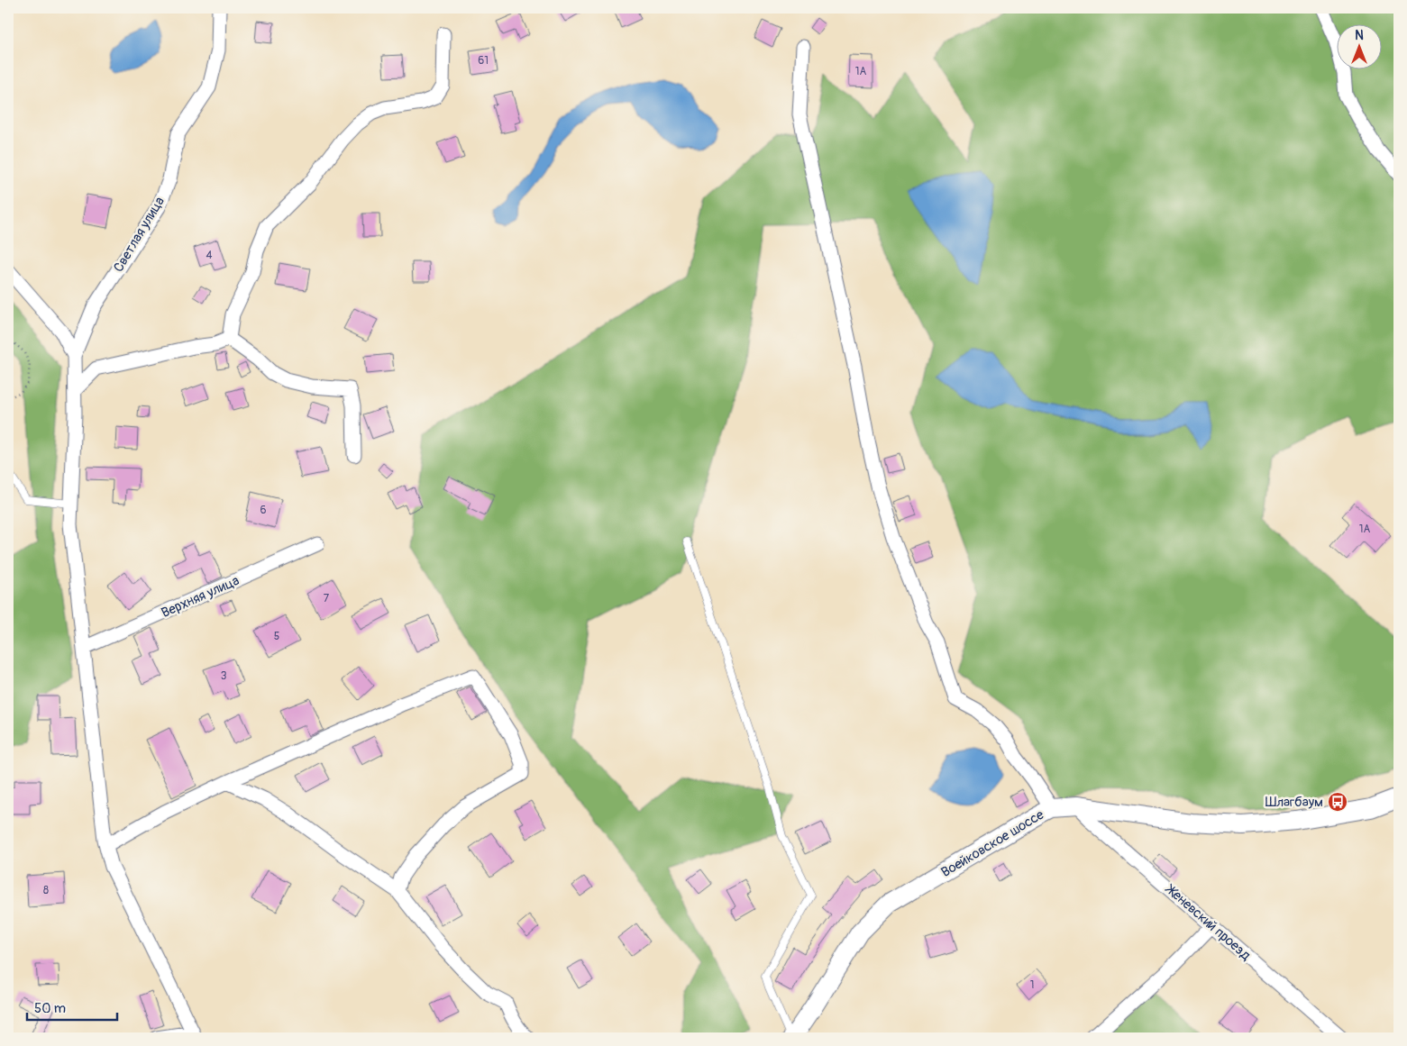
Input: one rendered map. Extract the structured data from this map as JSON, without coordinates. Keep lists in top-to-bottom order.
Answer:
{
  "streets": {
    "street": [
      "Светлая улица",
      "Верхняя улица",
      "Воейковское шоссе",
      "Женевский проезд"
    ]
  },
  "crossings": [
    ["Воейковское шоссе", "Женевский проезд"]
  ],
  "places": {
    "bus stop": ["Шлагбаум"]
  },
  "house_numbers": [
    "61",
    "1А",
    "4",
    "6",
    "1А",
    "7",
    "5",
    "3",
    "8",
    "1"
  ],
  "scale_bar": "50 m",
  "north": "top"
}
